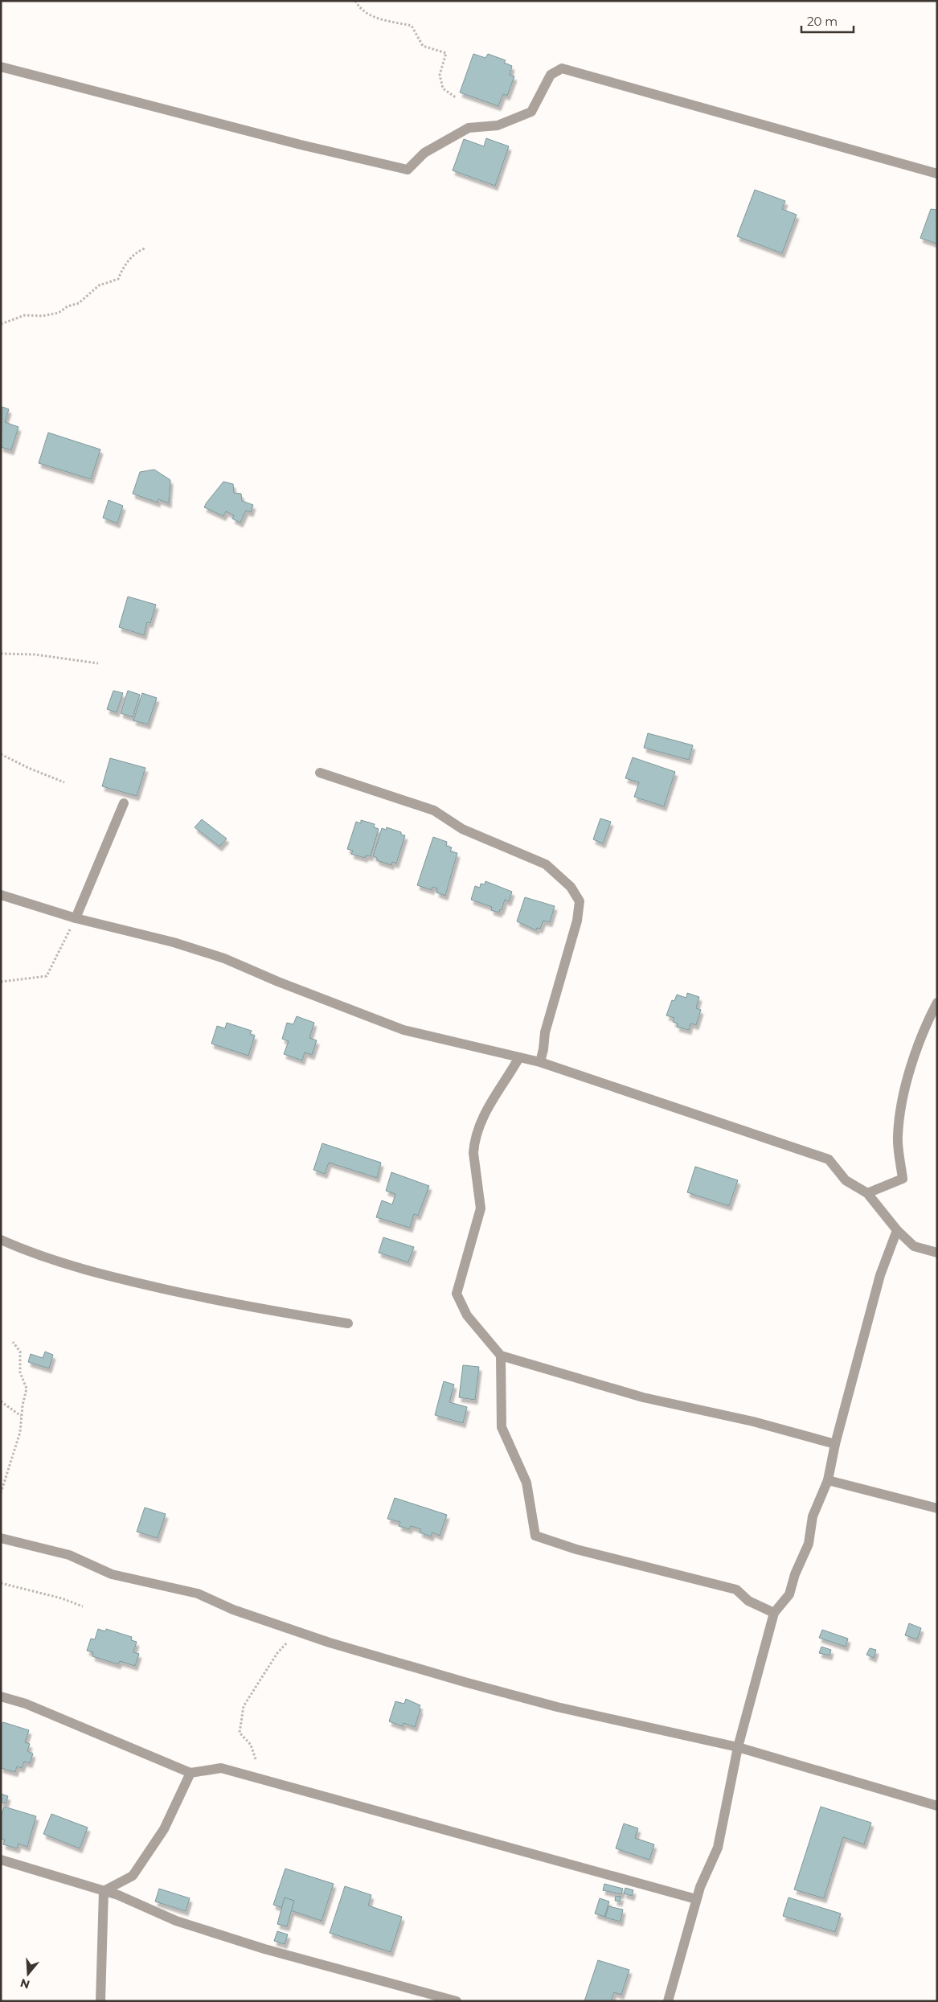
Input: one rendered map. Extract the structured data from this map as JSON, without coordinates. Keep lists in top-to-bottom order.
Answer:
{
  "scale_bar": "20 m",
  "north": "bottom"
}
